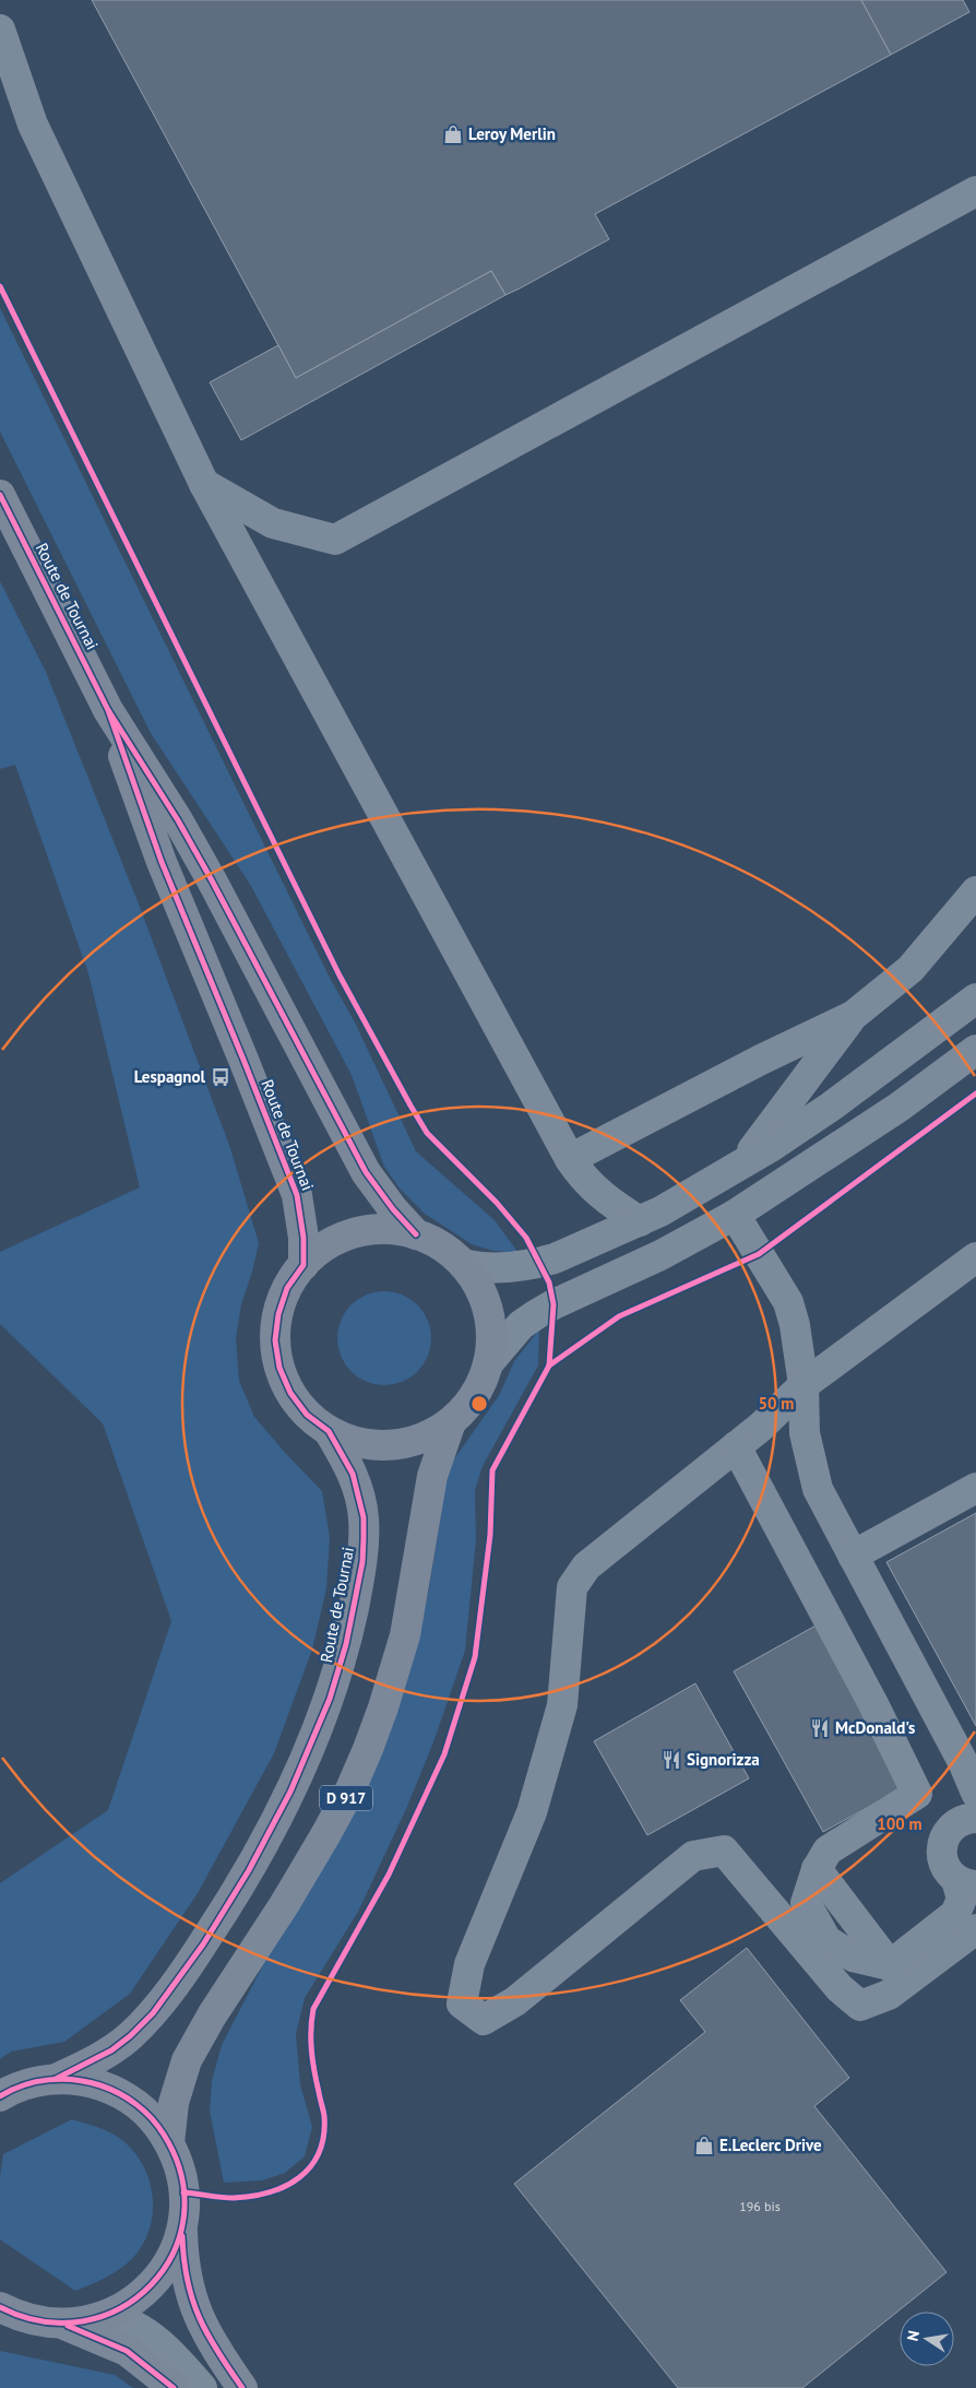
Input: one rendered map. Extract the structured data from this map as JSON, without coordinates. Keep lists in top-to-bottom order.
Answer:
{
  "streets": {
    "main road": ["Route de Tournai", "D 917"]
  },
  "places": {
    "shop": ["Leroy Merlin", "E.Leclerc Drive"],
    "bus stop": ["Lespagnol"],
    "restaurant": ["McDonald's", "Signorizza"]
  },
  "house_numbers": ["196 bis"],
  "north": "left",
  "rings": ["50 m", "100 m"]
}
